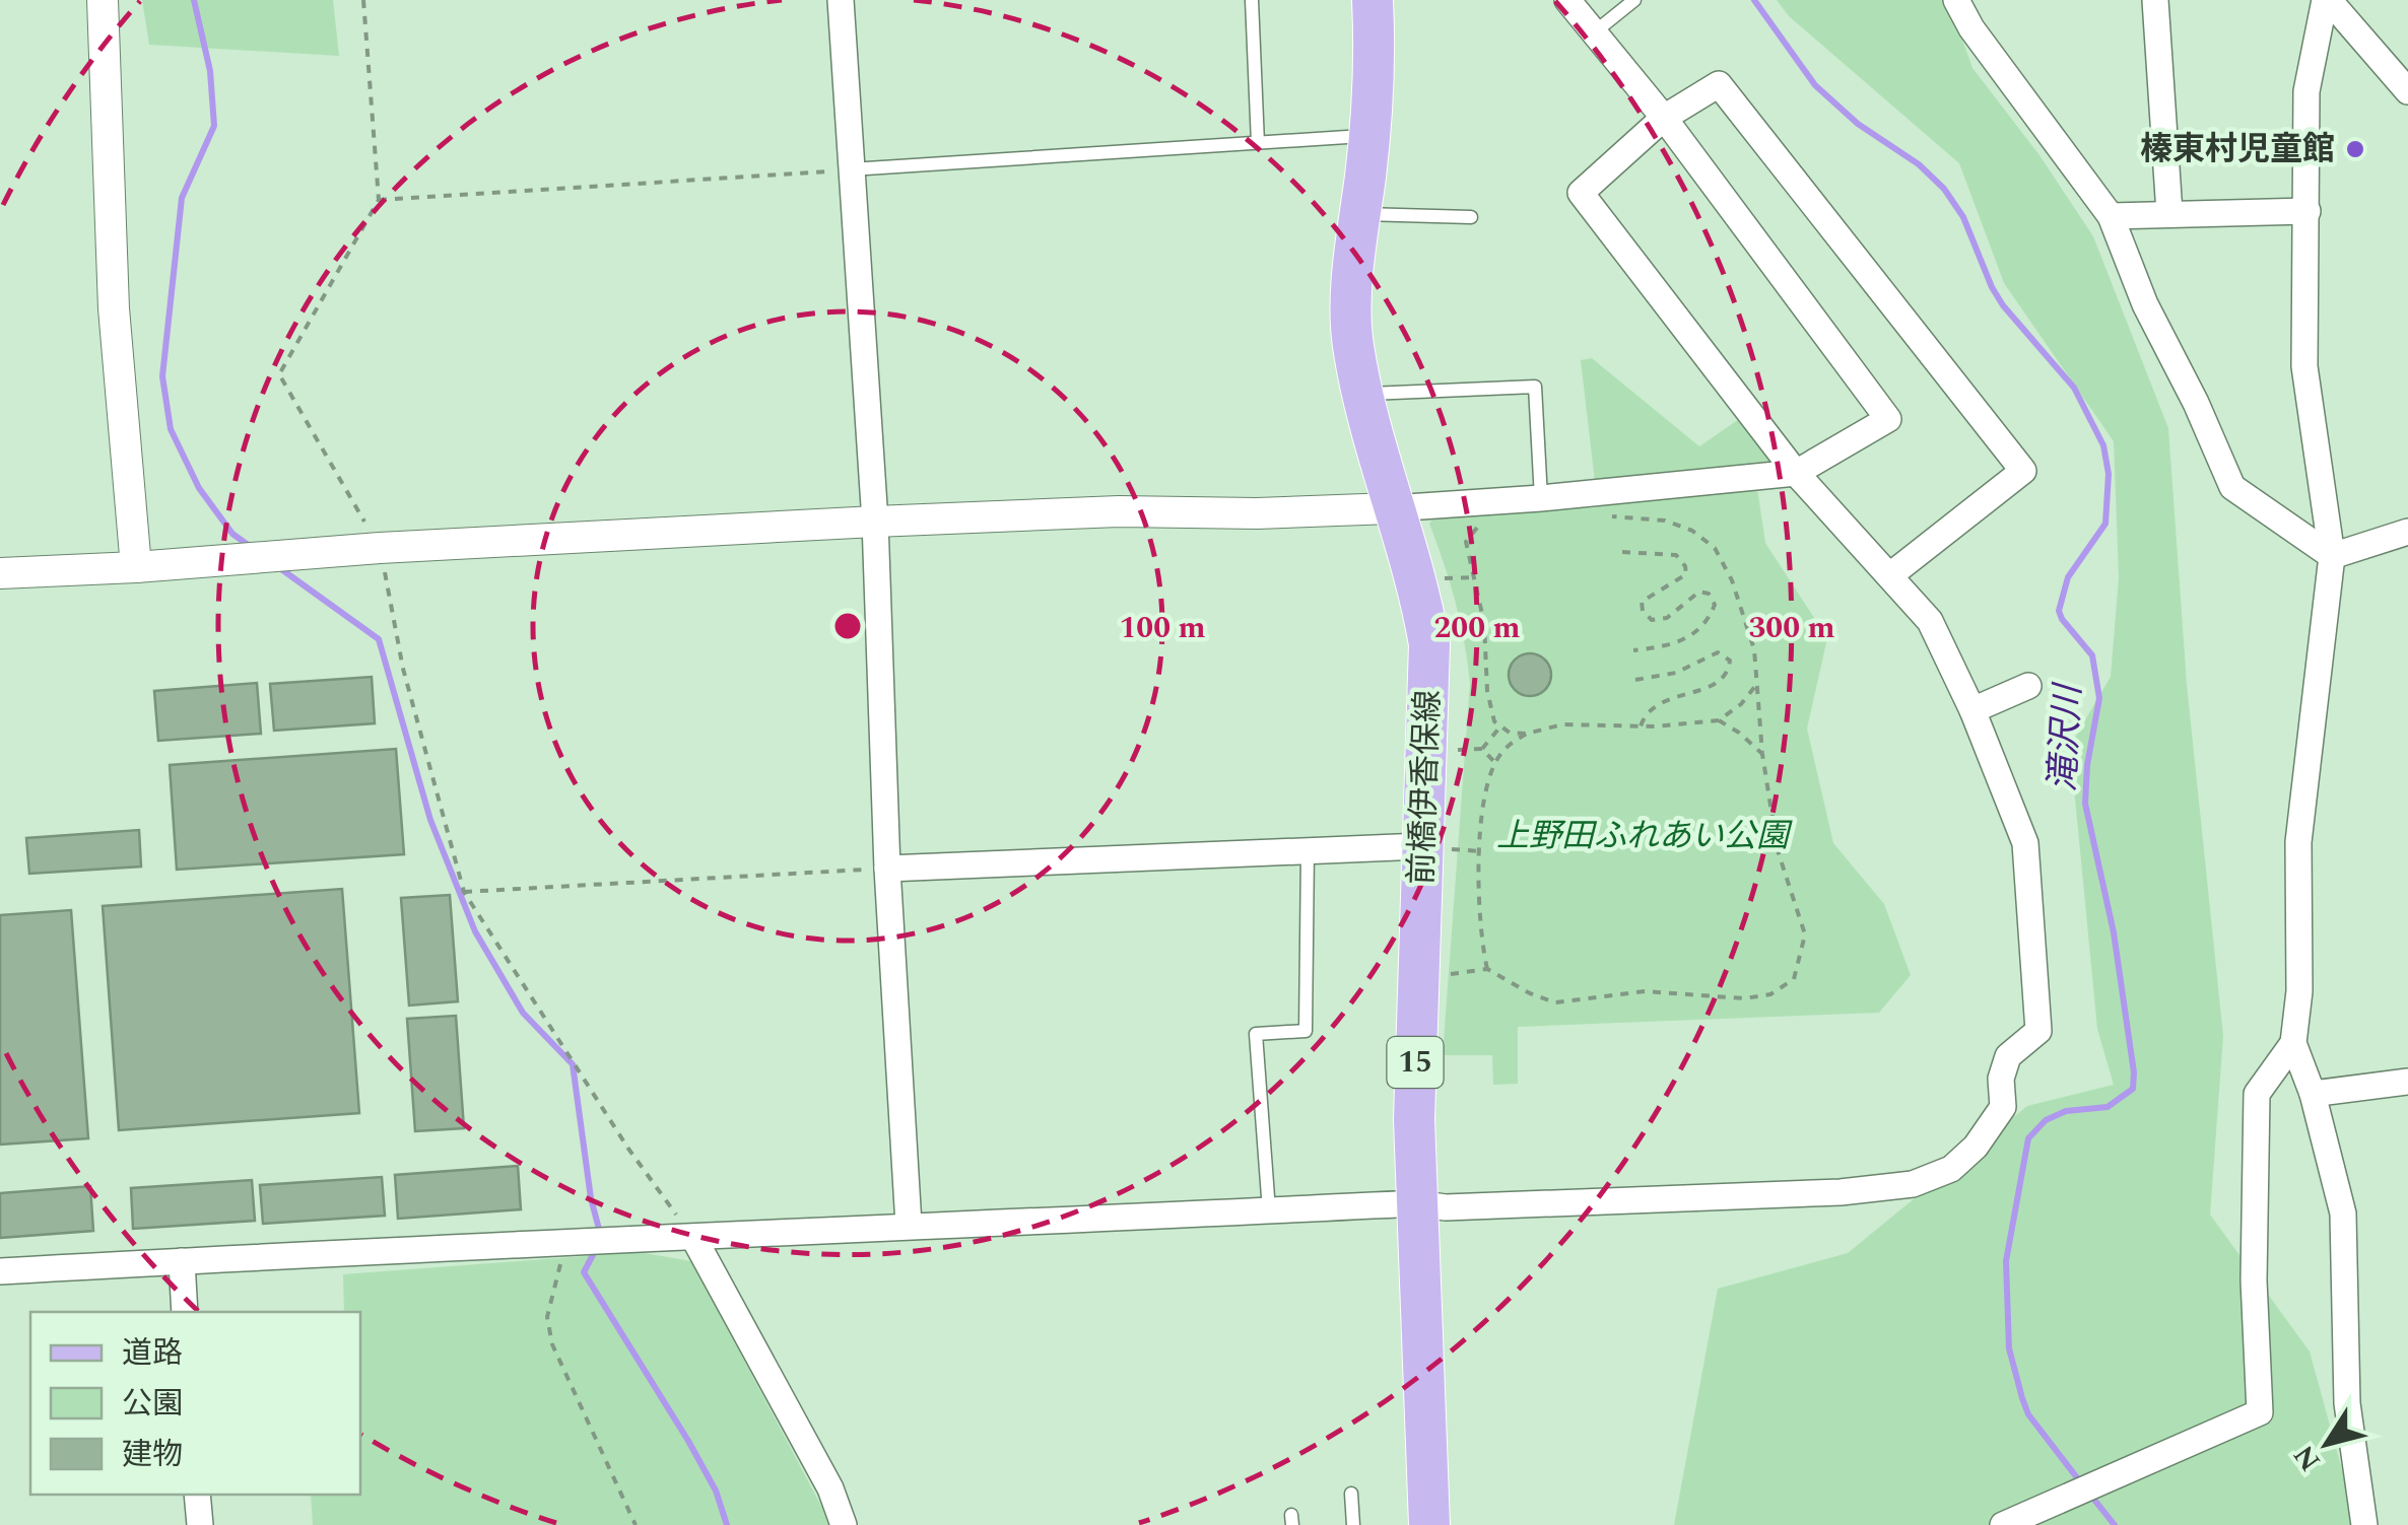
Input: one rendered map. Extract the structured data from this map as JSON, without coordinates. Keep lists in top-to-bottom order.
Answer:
{
  "streets": {
    "main road": ["前橋伊香保線", "15"]
  },
  "water": ["滝沢川"],
  "parks": ["上野田ふれあい公園"],
  "places": ["榛東村児童館"],
  "legend": ["道路", "公園", "建物"],
  "north": "bottom left",
  "rings": ["100 m", "200 m", "300 m"]
}
